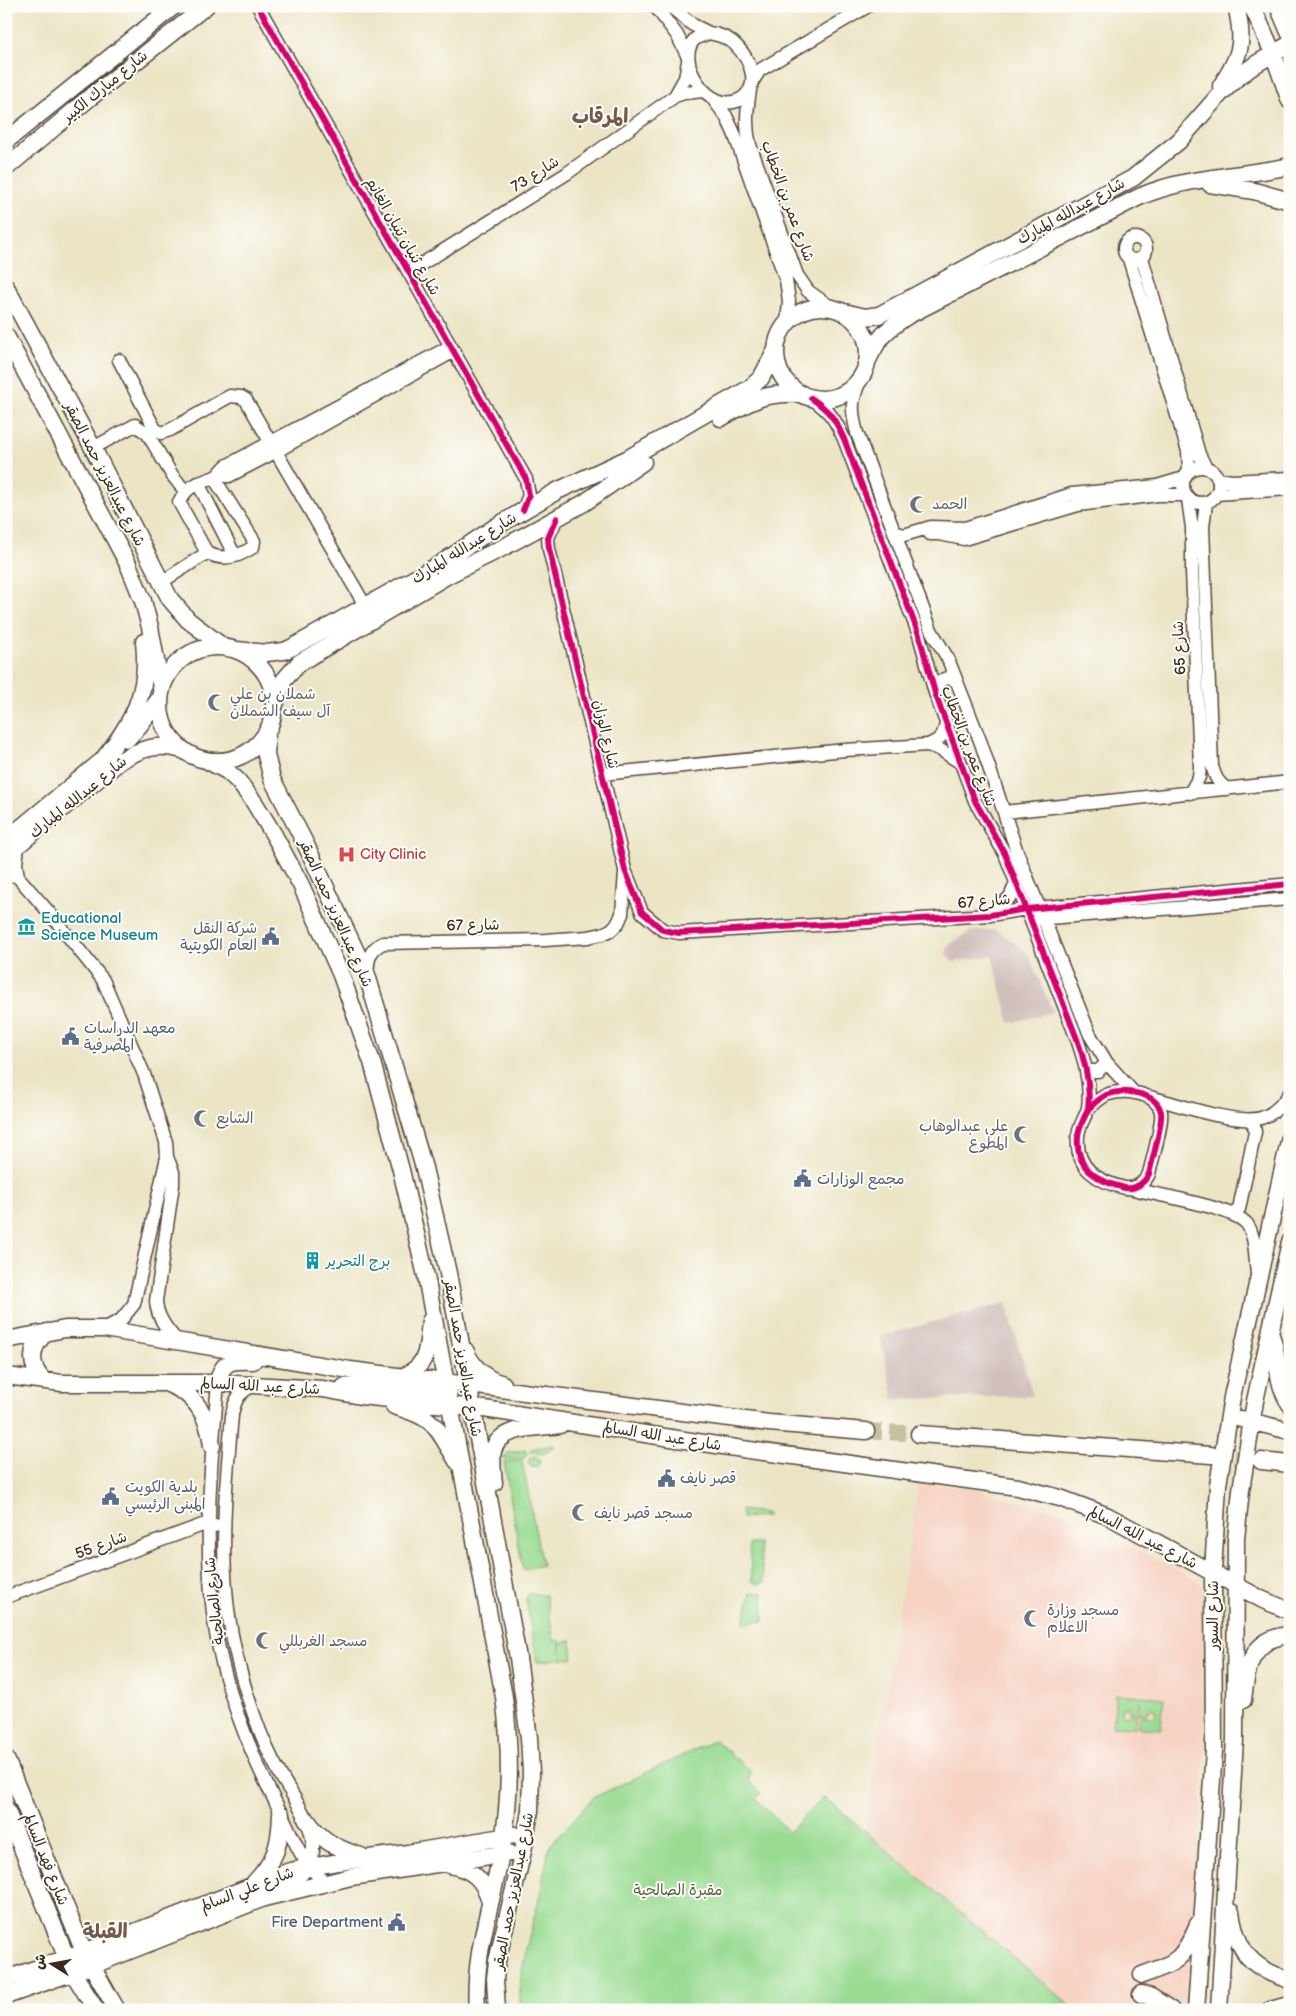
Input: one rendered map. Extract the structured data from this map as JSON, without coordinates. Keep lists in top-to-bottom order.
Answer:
{
  "streets": {
    "main road": [
      "شارع مبارك الكبير",
      "شارع عبدالله المبارك",
      "شارع عبدالعزيز حمد الصقر",
      "شارع عبد الله السالم",
      "شارع السور",
      "شارع فهد السالم",
      "شارع علي السالم"
    ],
    "street": [
      "شارع 73",
      "شارع عمر بن الخطاب",
      "شارع ثنيان ثنيان الغانم",
      "شارع 65",
      "شارع الوزان",
      "شارع 67",
      "شارع 55",
      "شارع الصالحية"
    ]
  },
  "crossings": [
    ["شارع 73", "شارع عمر بن الخطاب"],
    ["شارع 73", "شارع ثنيان ثنيان الغانم"],
    ["شارع عمر بن الخطاب", "شارع عبدالله المبارك"],
    ["شارع عمر بن الخطاب", "شارع 67"],
    ["شارع عبدالله المبارك", "شارع عبدالعزيز حمد الصقر"],
    ["شارع عبدالله المبارك", "شارع الوزان"],
    ["شارع عبدالعزيز حمد الصقر", "شارع 67"],
    ["شارع عبدالعزيز حمد الصقر", "شارع عبد الله السالم"],
    ["شارع عبدالعزيز حمد الصقر", "شارع علي السالم"],
    ["شارع الوزان", "شارع 67"],
    ["شارع عبد الله السالم", "شارع الصالحية"],
    ["شارع عبد الله السالم", "شارع السور"],
    ["شارع 55", "شارع الصالحية"],
    ["شارع الصالحية", "شارع علي السالم"],
    ["شارع فهد السالم", "شارع علي السالم"]
  ],
  "districts": ["المرقاب", "القبلة"],
  "parks": ["مقبرة الصالحية"],
  "places": {
    "mosque": [
      "الحمد",
      "شملان بن علي آل سيف الشملان",
      "الشايع",
      "علي عبدالوهاب المطوع",
      "مسجد قصر نايف",
      "مسجد وزارة الاعلام",
      "مسجد الغربللي"
    ],
    "hospital": ["City Clinic"],
    "museum": ["Educational Science Museum"],
    "public building": [
      "شركة النقل العام الكويتية",
      "معهد الدراسات المصرفية",
      "مجمع الوزارات",
      "قصر نايف",
      "بلدية الكويت المبنى الرئيسي",
      "Fire Department"
    ],
    "building": ["برج التحرير"]
  },
  "north": "left"
}
